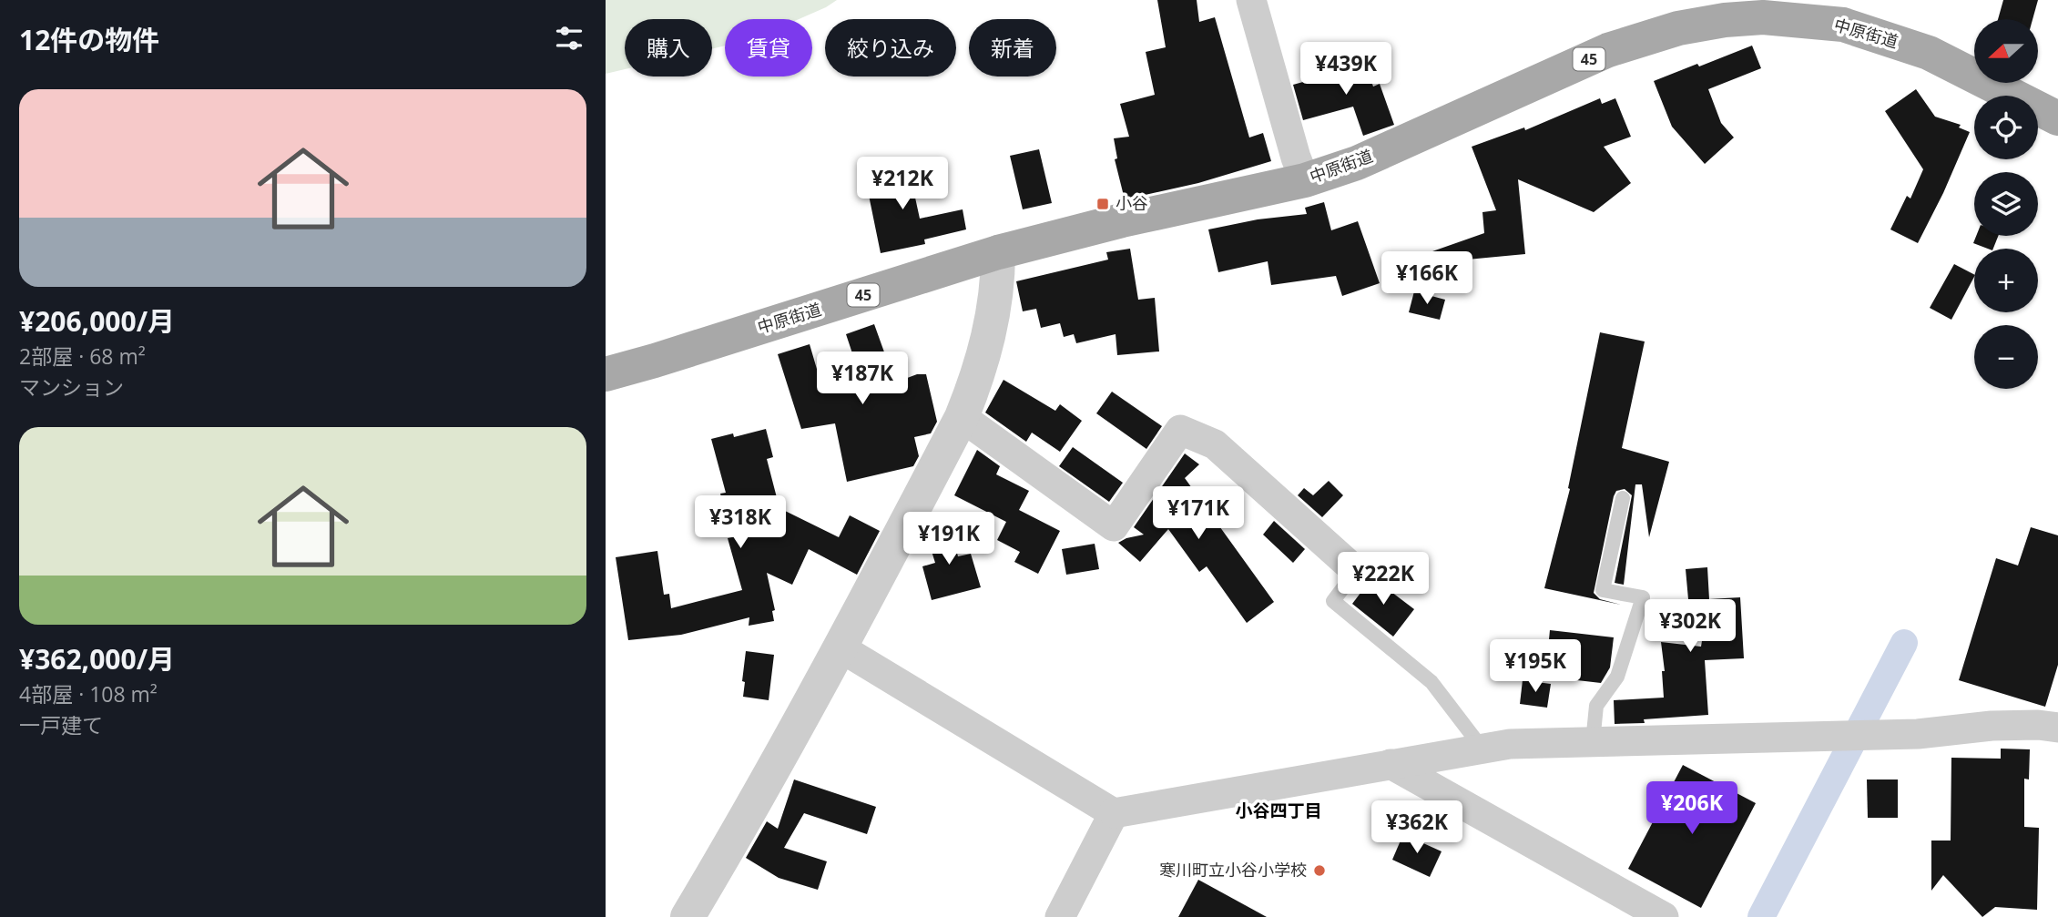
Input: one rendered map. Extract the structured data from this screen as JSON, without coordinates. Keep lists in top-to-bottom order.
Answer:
{
  "streets": {
    "main road": ["中原街道", "45"]
  },
  "districts": ["小谷四丁目"],
  "places": {
    "transit": ["小谷"],
    "other": ["寒川町立小谷小学校"]
  },
  "north": "left",
  "page": {
    "heading": "12件の物件",
    "map_buttons": ["+", "−"],
    "chip": [
      "購入",
      "賃貸",
      "絞り込み",
      "新着"
    ],
    "price": [
      "¥439K",
      "¥212K",
      "¥166K",
      "¥187K",
      "¥171K",
      "¥318K",
      "¥191K",
      "¥222K",
      "¥302K",
      "¥195K",
      "¥206K",
      "¥362K"
    ],
    "list": [
      {
        "name": "¥206,000/月",
        "note": "2部屋 · 68 m² · マンション"
      },
      {
        "name": "¥362,000/月",
        "note": "4部屋 · 108 m² · 一戸建て"
      }
    ]
  }
}
